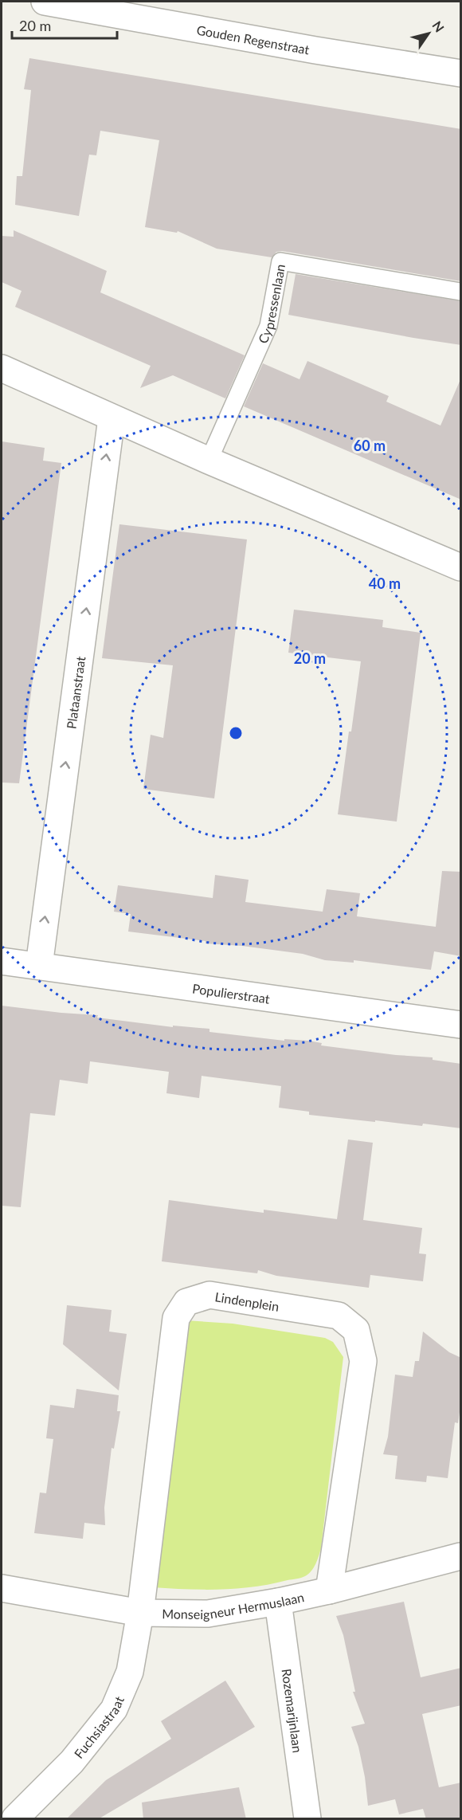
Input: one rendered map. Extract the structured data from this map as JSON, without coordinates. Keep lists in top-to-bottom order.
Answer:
{
  "streets": {
    "street": [
      "Gouden Regenstraat",
      "Plataanstraat",
      "Populierstraat",
      "Lindenplein",
      "Monseigneur Hermuslaan",
      "Rozemarijnlaan",
      "Fuchsiastraat"
    ],
    "lane": ["Cypressenlaan"]
  },
  "crossings": [
    ["Plataanstraat", "Populierstraat"],
    ["Lindenplein", "Monseigneur Hermuslaan"],
    ["Lindenplein", "Fuchsiastraat"],
    ["Monseigneur Hermuslaan", "Rozemarijnlaan"],
    ["Monseigneur Hermuslaan", "Fuchsiastraat"]
  ],
  "one_way": ["Plataanstraat"],
  "scale_bar": "20 m",
  "north": "top right",
  "rings": ["60 m", "40 m", "20 m"]
}
